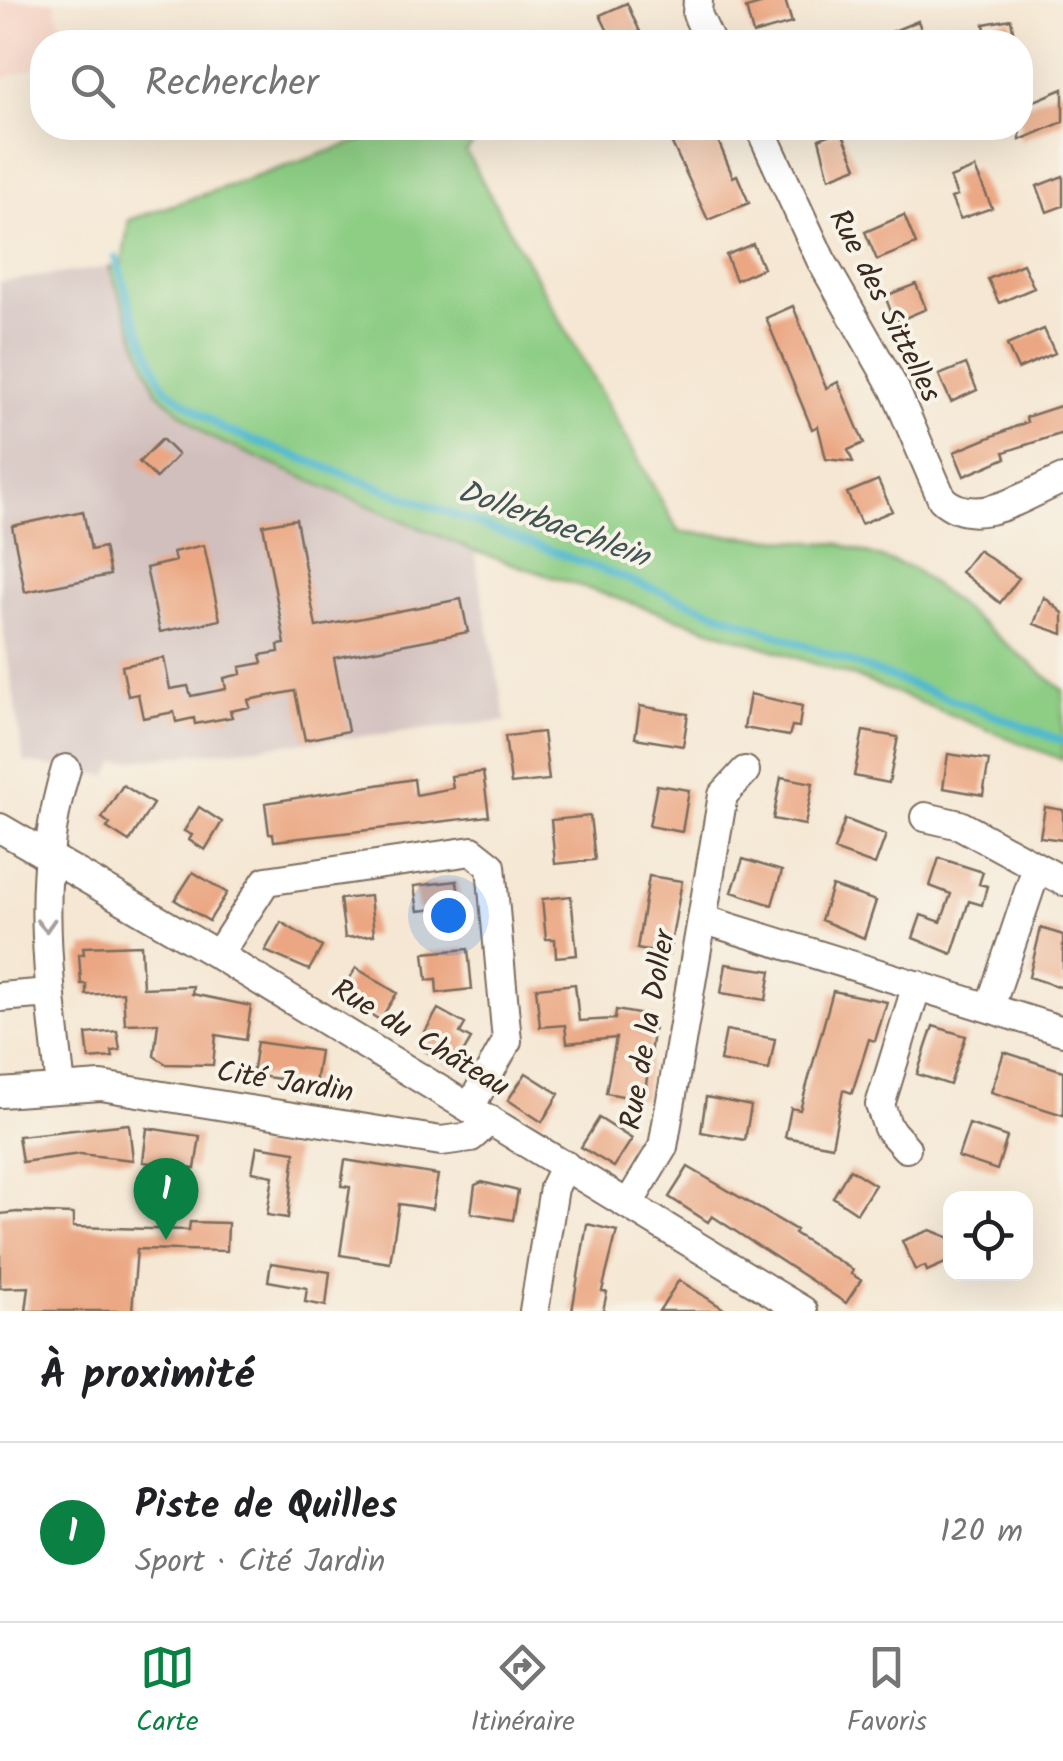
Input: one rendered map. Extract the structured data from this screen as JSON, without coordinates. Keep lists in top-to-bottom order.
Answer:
{
  "streets": {
    "street": [
      "Rue des Sittelles",
      "Rue de la Doller",
      "Rue du Château",
      "Cité Jardin"
    ]
  },
  "crossings": [
    ["Rue de la Doller", "Rue du Château"],
    ["Rue du Château", "Cité Jardin"]
  ],
  "water": ["Dollerbaechlein"],
  "page": {
    "search": "Rechercher",
    "pins": "1",
    "heading": "À proximité",
    "list": [
      {
        "mark": "1",
        "name": "Piste de Quilles",
        "note": "Sport · Cité Jardin",
        "value": "120 m"
      }
    ],
    "nav": ["Carte", "Itinéraire", "Favoris"]
  }
}
